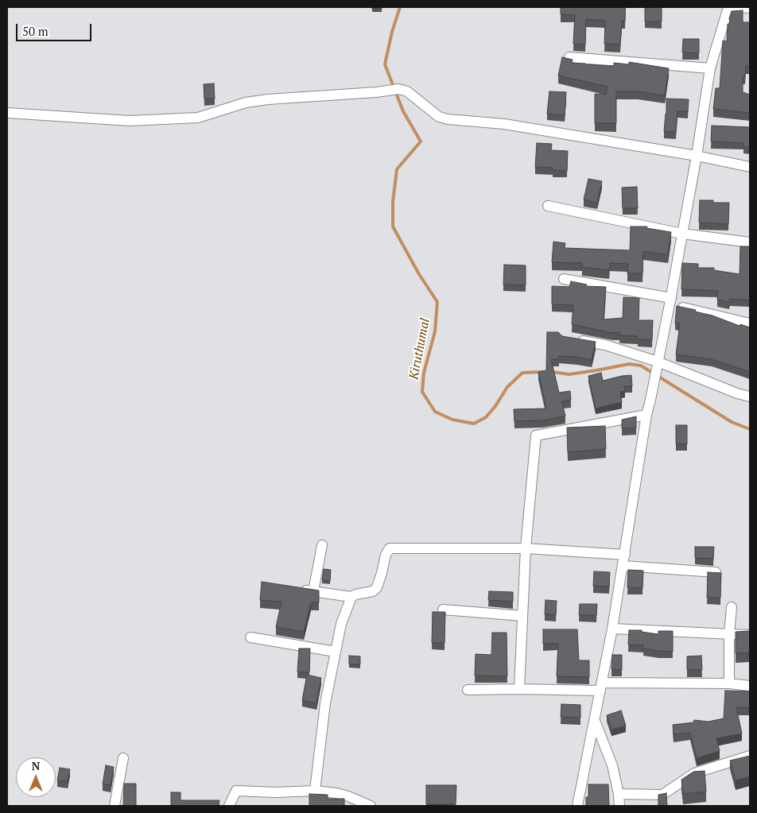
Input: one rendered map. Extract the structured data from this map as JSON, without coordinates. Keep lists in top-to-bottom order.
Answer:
{
  "water": ["Kiruthumal"],
  "scale_bar": "50 m",
  "north": "top"
}
